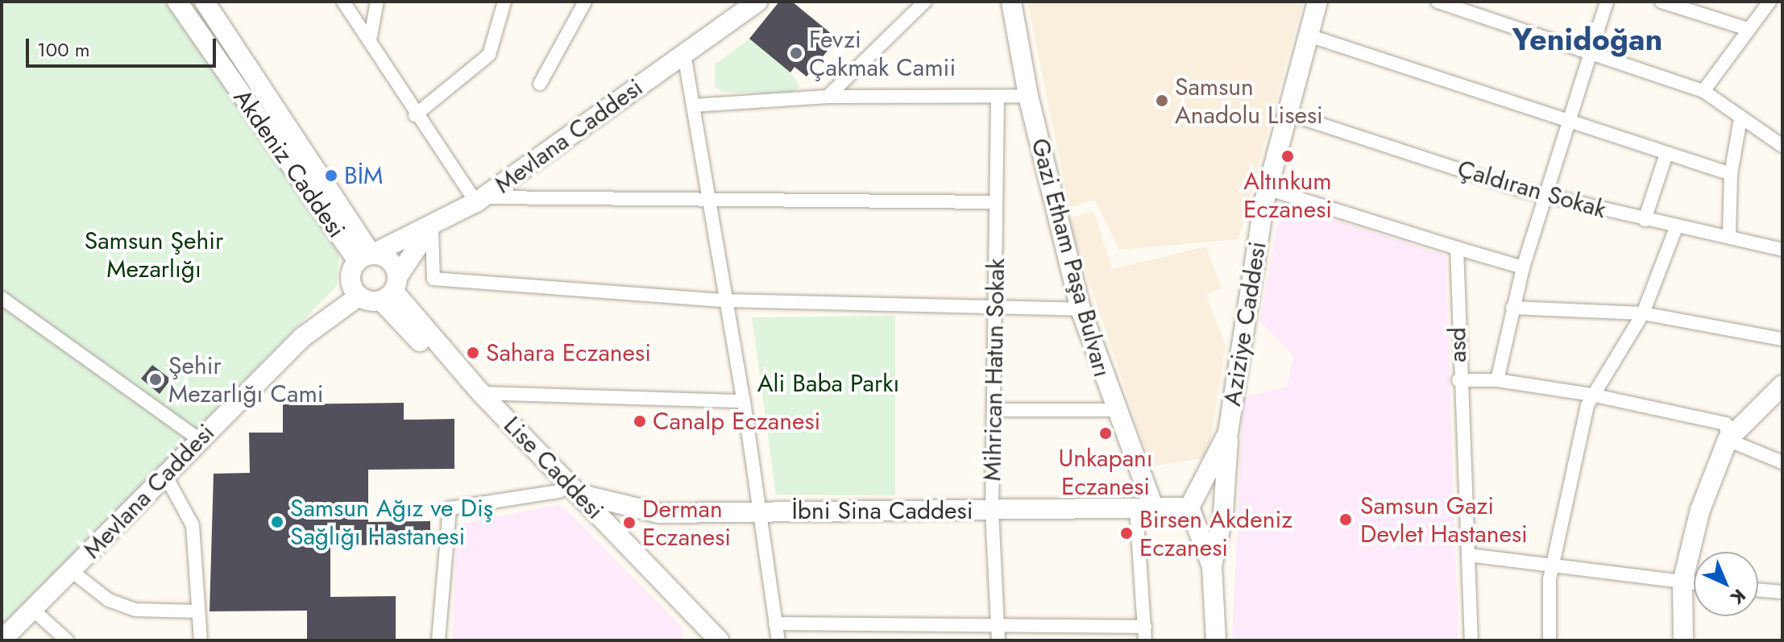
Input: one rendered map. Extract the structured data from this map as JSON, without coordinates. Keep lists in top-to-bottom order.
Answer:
{
  "streets": {
    "main road": [
      "Mevlana Caddesi",
      "Akdeniz Caddesi",
      "Gazi Etham Paşa Bulvarı",
      "Aziziye Caddesi",
      "Lise Caddesi",
      "İbni Sina Caddesi"
    ],
    "street": ["Çaldıran Sokak", "asd", "Mihrican Hatun Sokak"]
  },
  "crossings": [
    ["Mevlana Caddesi", "Akdeniz Caddesi"],
    ["Çaldıran Sokak", "Aziziye Caddesi"],
    ["Gazi Etham Paşa Bulvarı", "İbni Sina Caddesi"],
    ["Aziziye Caddesi", "İbni Sina Caddesi"],
    ["Mihrican Hatun Sokak", "İbni Sina Caddesi"],
    ["Lise Caddesi", "İbni Sina Caddesi"]
  ],
  "districts": ["Yenidoğan"],
  "parks": ["Samsun Şehir Mezarlığı", "Ali Baba Parkı"],
  "places": [
    "Fevzi Çakmak Camii",
    "Samsun Anadolu Lisesi",
    "Altınkum Eczanesi",
    "BİM",
    "Sahara Eczanesi",
    "Şehir Mezarlığı Cami",
    "Canalp Eczanesi",
    "Unkapanı Eczanesi",
    "Samsun Gazi Devlet Hastanesi",
    "Samsun Ağız ve Diş Sağlığı Hastanesi",
    "Derman Eczanesi",
    "Birsen Akdeniz Eczanesi"
  ],
  "scale_bar": "100 m",
  "north": "bottom right"
}
